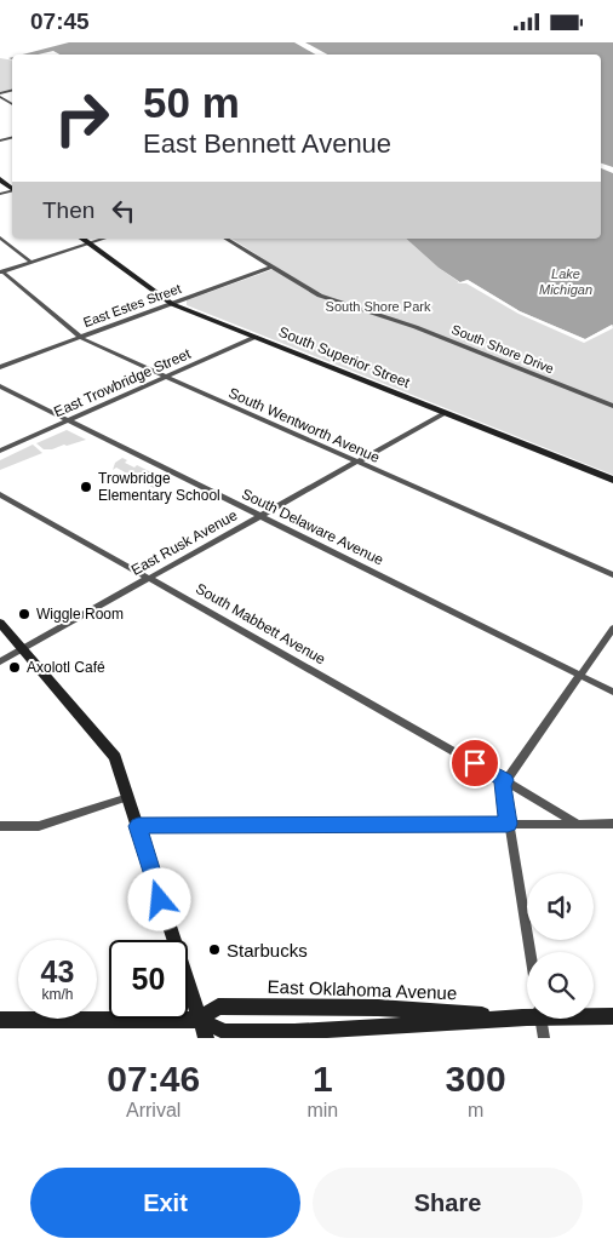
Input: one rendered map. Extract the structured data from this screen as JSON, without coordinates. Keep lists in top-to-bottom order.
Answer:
{
  "streets": {
    "street": [
      "East Estes Street",
      "South Shore Drive",
      "South Superior Street",
      "East Trowbridge Street",
      "South Wentworth Avenue",
      "South Delaware Avenue",
      "East Rusk Avenue",
      "South Mabbett Avenue",
      "East Oklahoma Avenue"
    ]
  },
  "crossings": [
    ["East Estes Street", "South Shore Drive"],
    ["East Estes Street", "South Superior Street"],
    ["East Estes Street", "South Wentworth Avenue"],
    ["South Superior Street", "East Trowbridge Street"],
    ["South Superior Street", "East Rusk Avenue"],
    ["East Trowbridge Street", "South Wentworth Avenue"],
    ["East Trowbridge Street", "South Delaware Avenue"],
    ["South Wentworth Avenue", "East Rusk Avenue"],
    ["South Delaware Avenue", "East Rusk Avenue"],
    ["East Rusk Avenue", "South Mabbett Avenue"]
  ],
  "water": ["Lake Michigan"],
  "parks": ["South Shore Park"],
  "places": [
    "Trowbridge Elementary School",
    "Wiggle Room",
    "Axolotl Café",
    "Starbucks"
  ],
  "page": {
    "status": "07:45",
    "turn": ["50 m", "East Bennett Avenue"],
    "then": "Then",
    "speed": "43 km/h",
    "limit": "50",
    "eta": [
      "07:46",
      "Arrival",
      "1",
      "min",
      "300",
      "m"
    ],
    "buttons": ["Exit", "Share"]
  }
}
